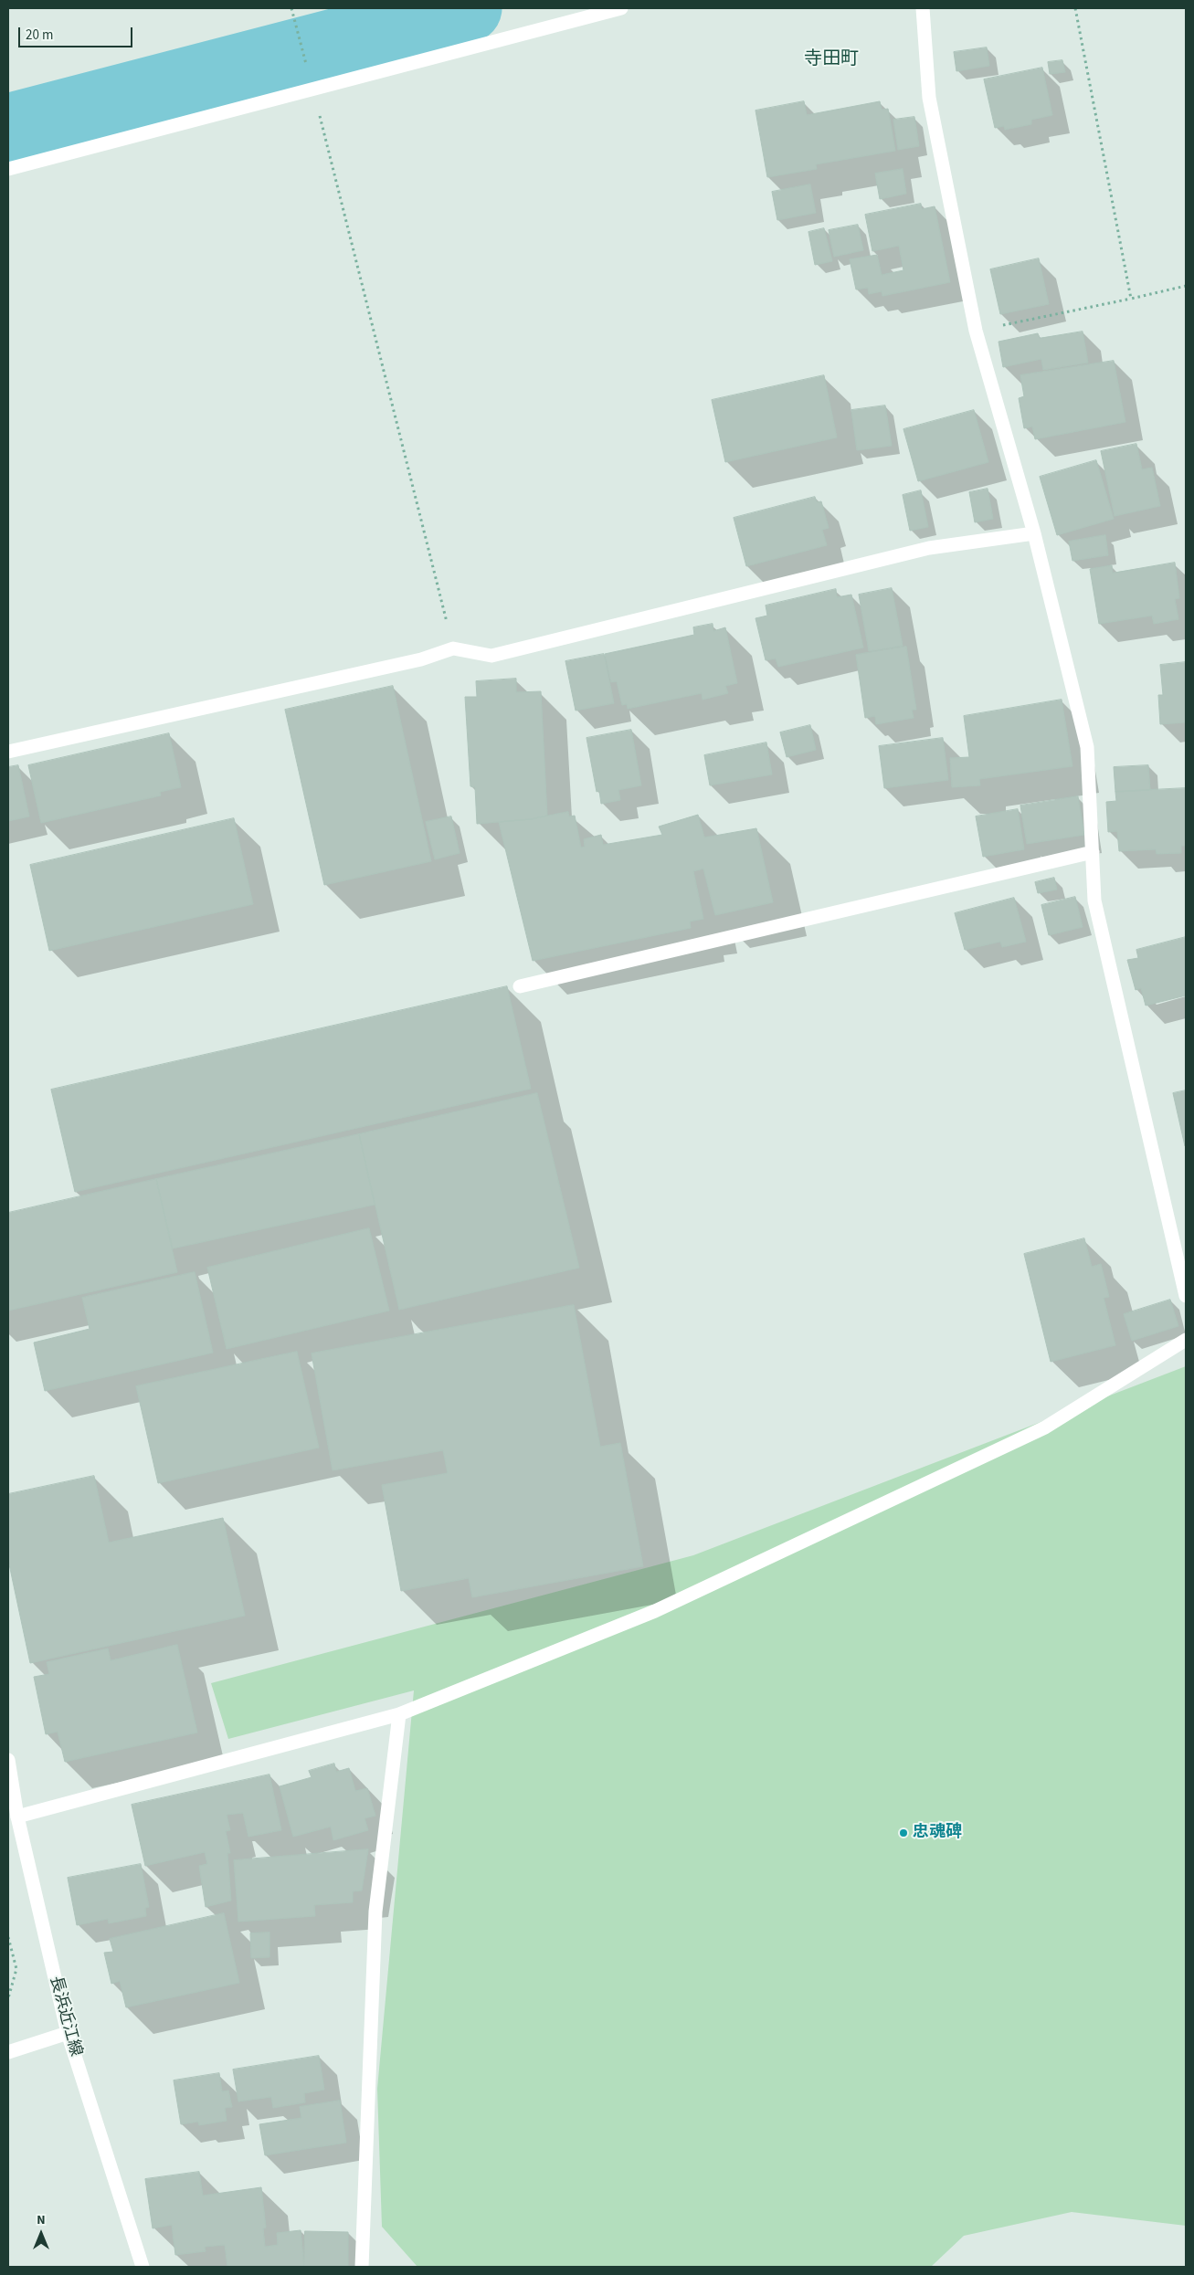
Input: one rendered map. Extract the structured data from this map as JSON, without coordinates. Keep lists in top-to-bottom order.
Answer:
{
  "streets": {
    "street": ["長浜近江線"]
  },
  "districts": ["寺田町"],
  "places": ["忠魂碑"],
  "scale_bar": "20 m",
  "north": "top"
}
